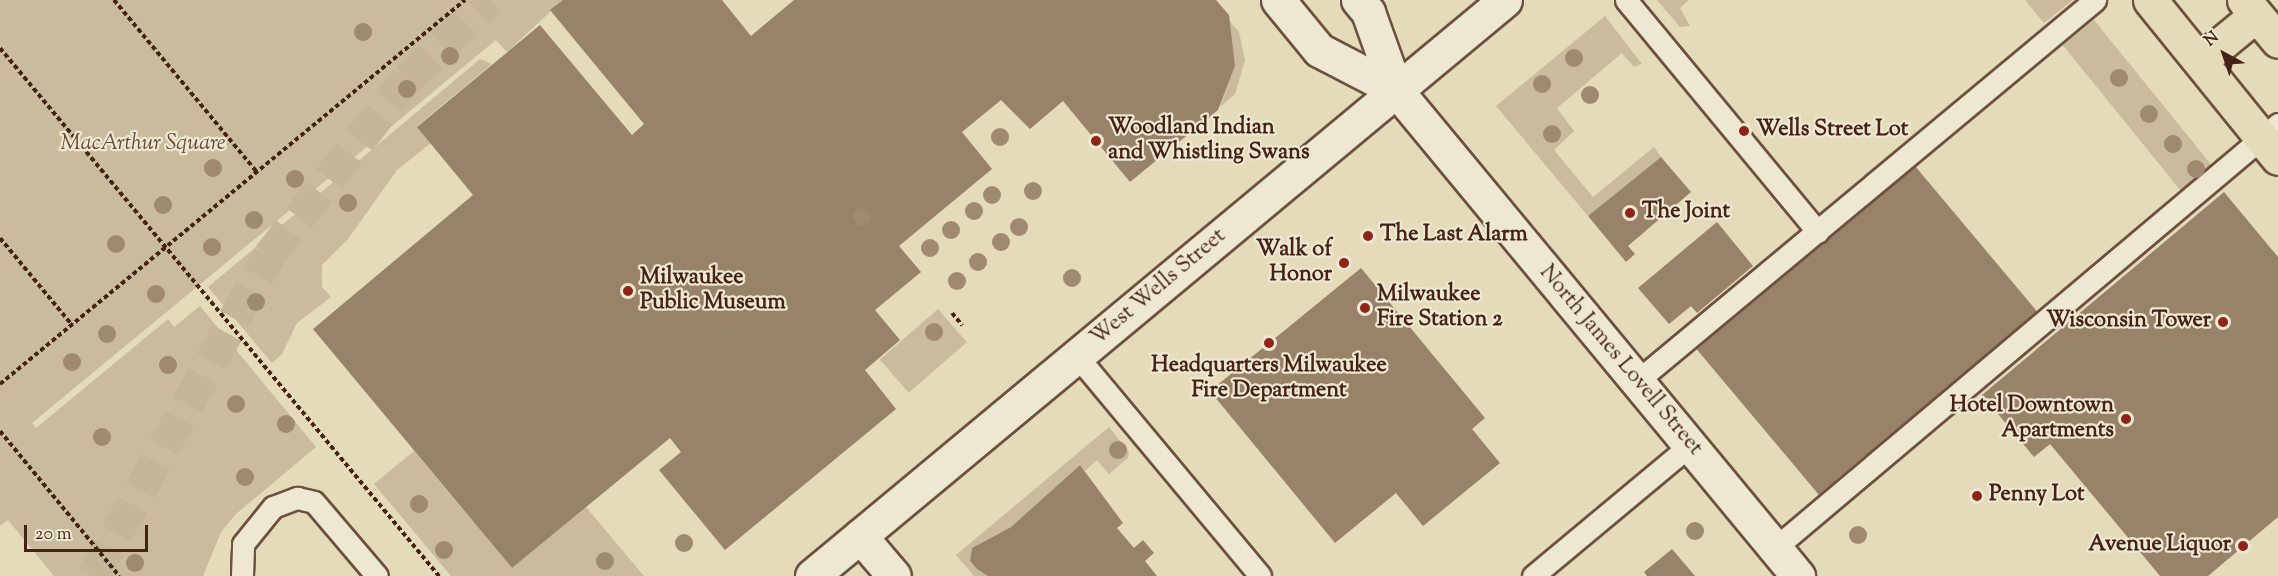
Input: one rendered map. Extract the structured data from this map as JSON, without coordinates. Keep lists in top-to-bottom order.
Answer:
{
  "streets": {
    "street": ["West Wells Street", "North James Lovell Street"]
  },
  "crossings": [
    ["West Wells Street", "North James Lovell Street"]
  ],
  "parks": ["MacArthur Square"],
  "places": [
    "Wells Street Lot",
    "Woodland Indian and Whistling Swans",
    "The Joint",
    "The Last Alarm",
    "Walk of Honor",
    "Milwaukee Public Museum",
    "Milwaukee Fire Station 2",
    "Wisconsin Tower",
    "Headquarters Milwaukee Fire Department",
    "Hotel Downtown Apartments",
    "Penny Lot",
    "Avenue Liquor"
  ],
  "scale_bar": "20 m",
  "north": "top left"
}
